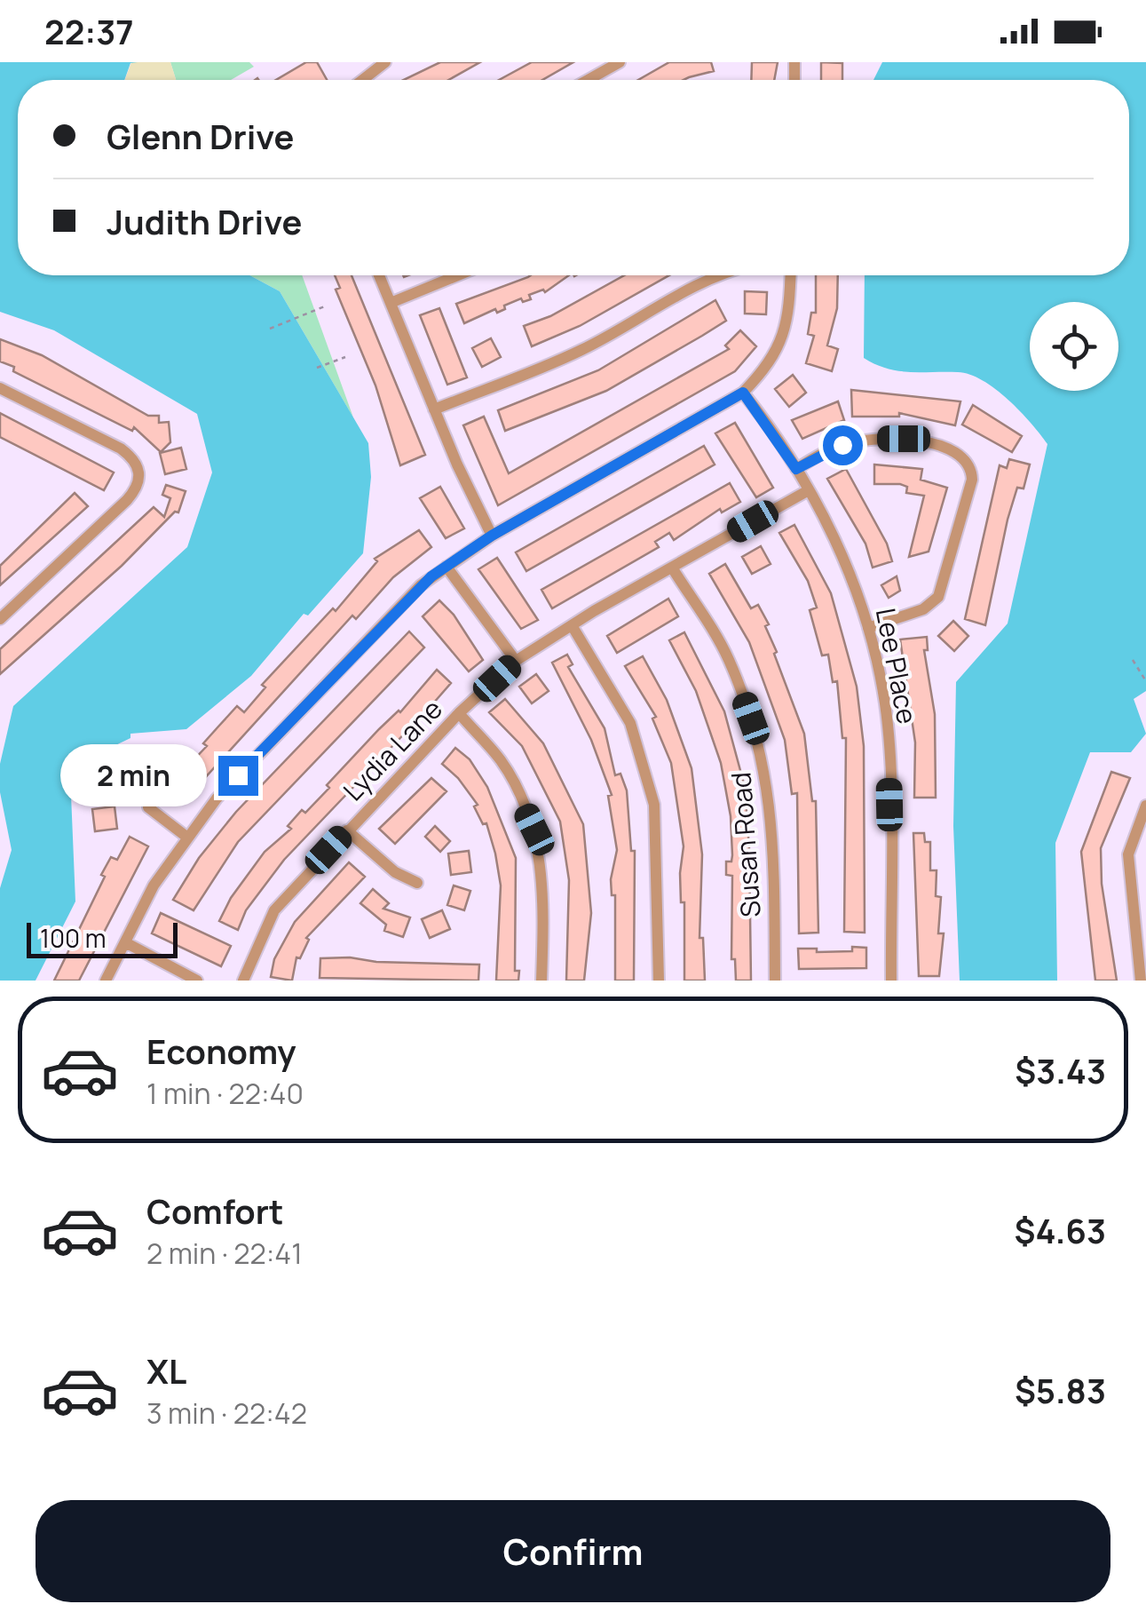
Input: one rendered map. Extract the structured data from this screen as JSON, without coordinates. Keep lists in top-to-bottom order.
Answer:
{
  "streets": {
    "street": ["Lee Place", "Lydia Lane", "Susan Road"]
  },
  "crossings": [
    ["Lee Place", "Lydia Lane"],
    ["Lydia Lane", "Susan Road"]
  ],
  "scale_bar": "100 m",
  "page": {
    "status": "22:37",
    "banner": ["Glenn Drive", "Judith Drive"],
    "bubble": "2 min",
    "scale": "100 m",
    "list": [
      {
        "name": "Economy",
        "note": "1 min · 22:40",
        "value": "$3.43"
      },
      {
        "name": "Comfort",
        "note": "2 min · 22:41",
        "value": "$4.63"
      },
      {
        "name": "XL",
        "note": "3 min · 22:42",
        "value": "$5.83"
      }
    ],
    "buttons": "Confirm"
  }
}
